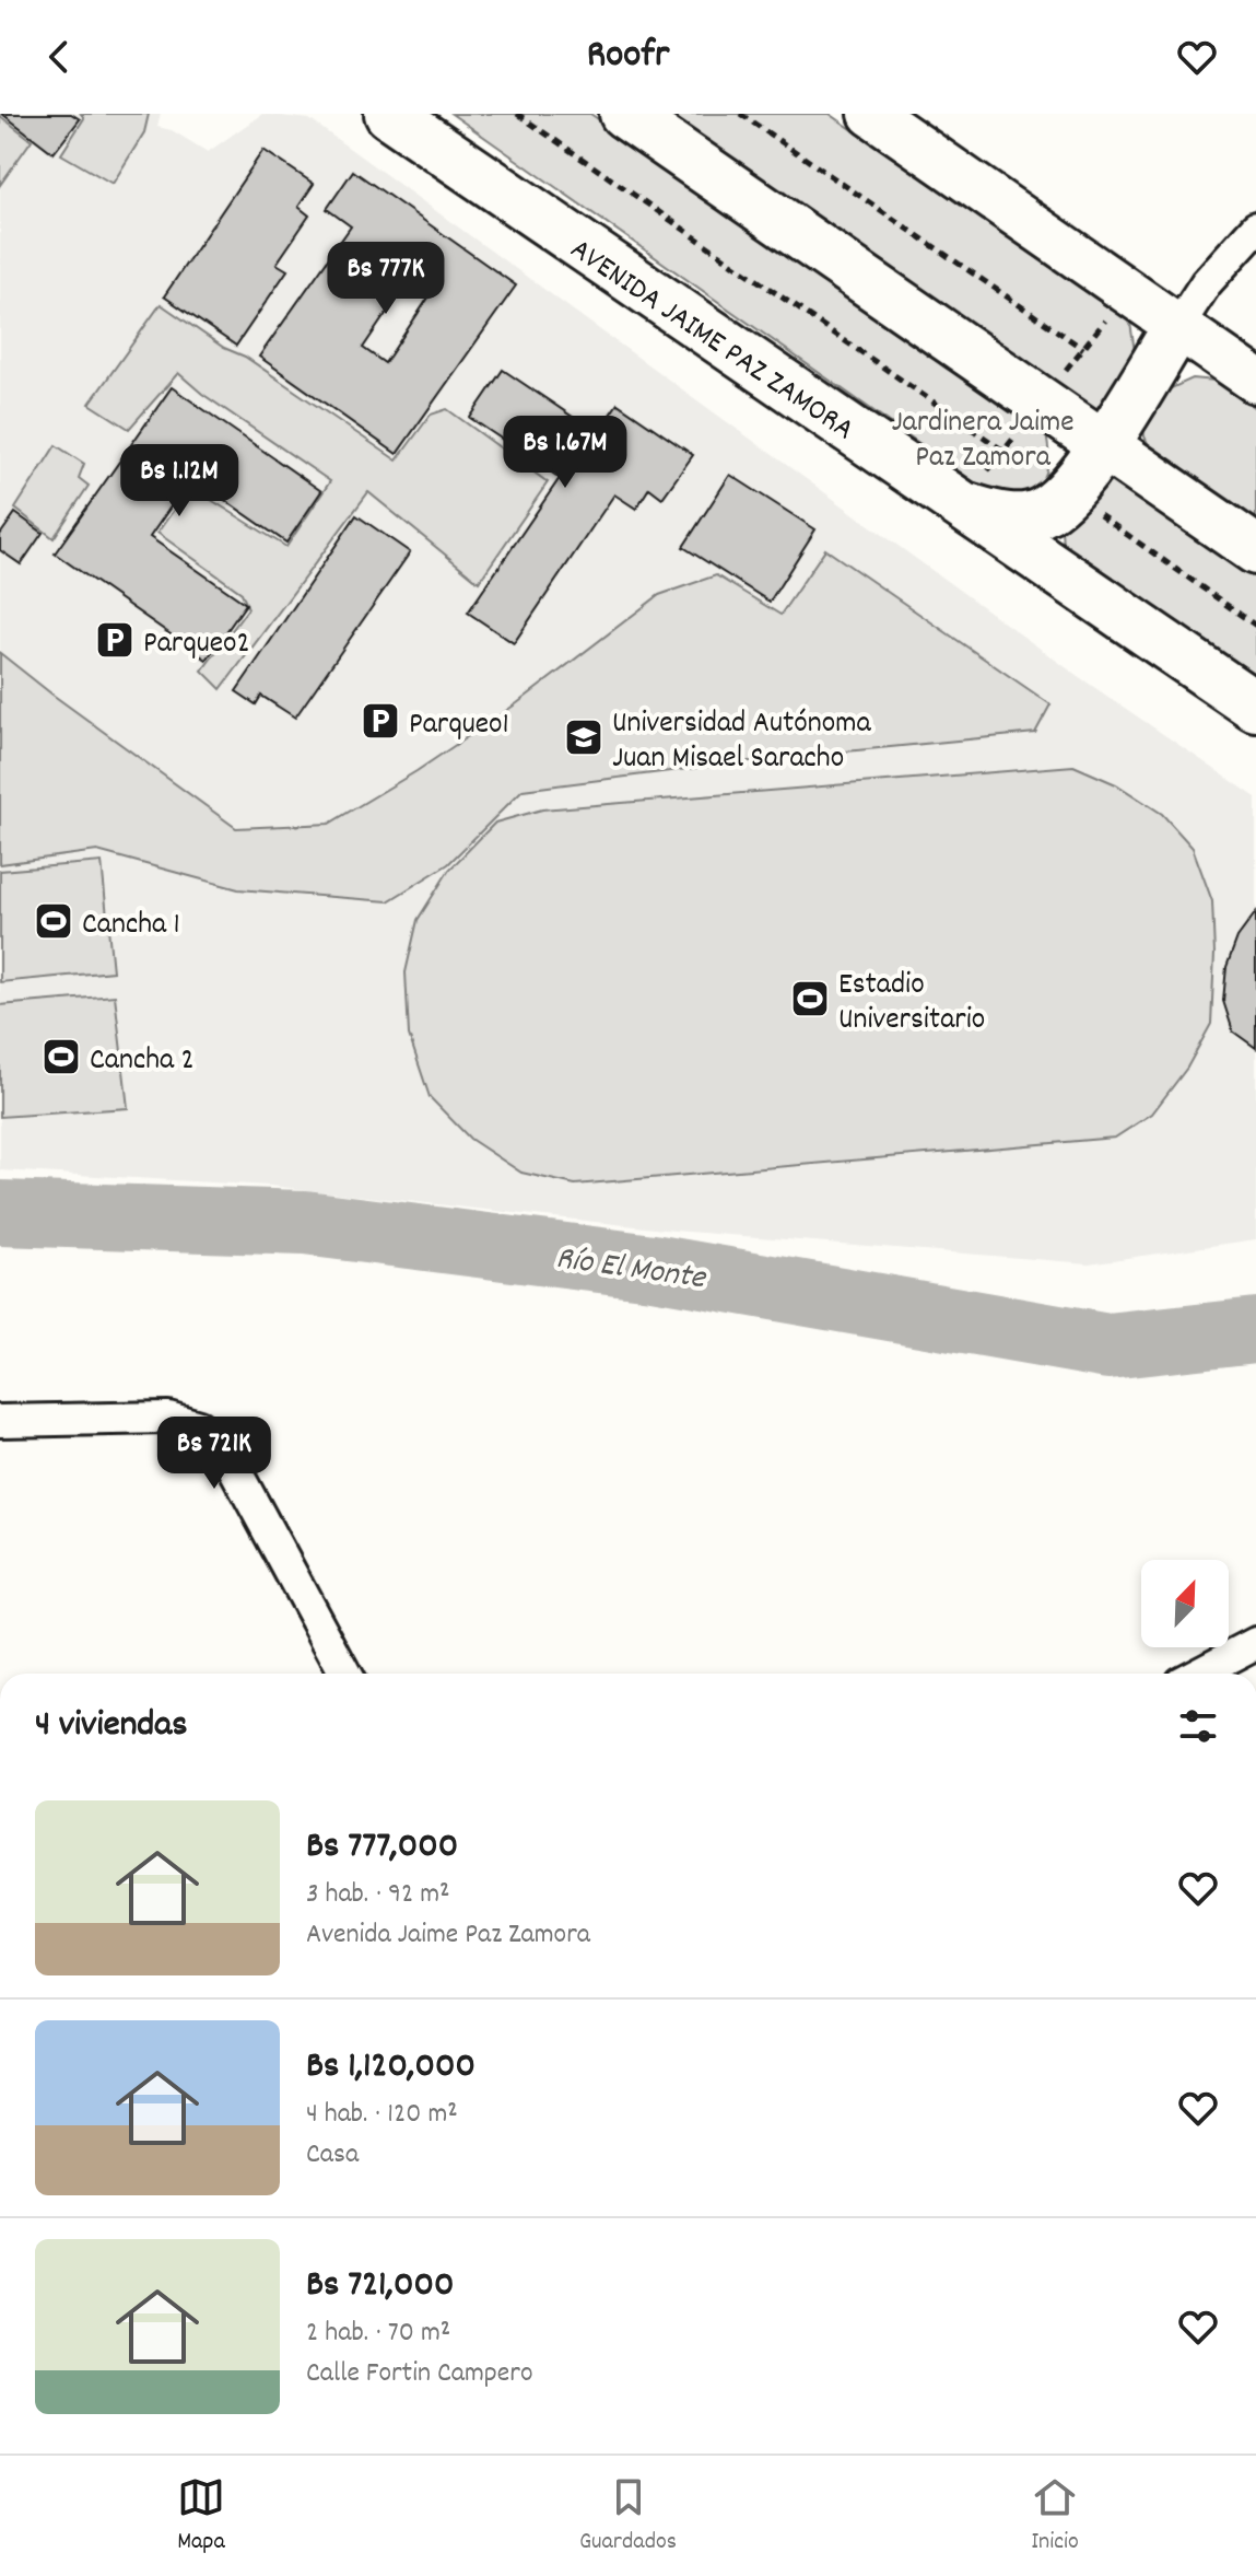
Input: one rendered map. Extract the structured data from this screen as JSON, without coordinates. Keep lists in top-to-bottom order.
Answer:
{
  "streets": {
    "main road": ["AVENIDA JAIME PAZ ZAMORA"]
  },
  "water": ["Río El Monte"],
  "parks": ["Jardinera Jaime Paz Zamora"],
  "places": {
    "parking": ["Parqueo2", "Parqueo1"],
    "school or university": ["Universidad Autónoma Juan Misael Saracho"],
    "sports": ["Cancha 1", "Estadio Universitario", "Cancha 2"]
  },
  "north": "top right",
  "page": {
    "header": "Roofr",
    "price": [
      "Bs 777K",
      "Bs 1.67M",
      "Bs 1.12M",
      "Bs 721K"
    ],
    "heading": "4 viviendas",
    "list": [
      {
        "name": "Bs 777,000",
        "note": "3 hab. · 92 m² · Avenida Jaime Paz Zamora"
      },
      {
        "name": "Bs 1,120,000",
        "note": "4 hab. · 120 m² · Casa"
      },
      {
        "name": "Bs 721,000",
        "note": "2 hab. · 70 m² · Calle Fortin Campero"
      }
    ],
    "tabs": ["Mapa", "Guardados", "Inicio"]
  }
}
